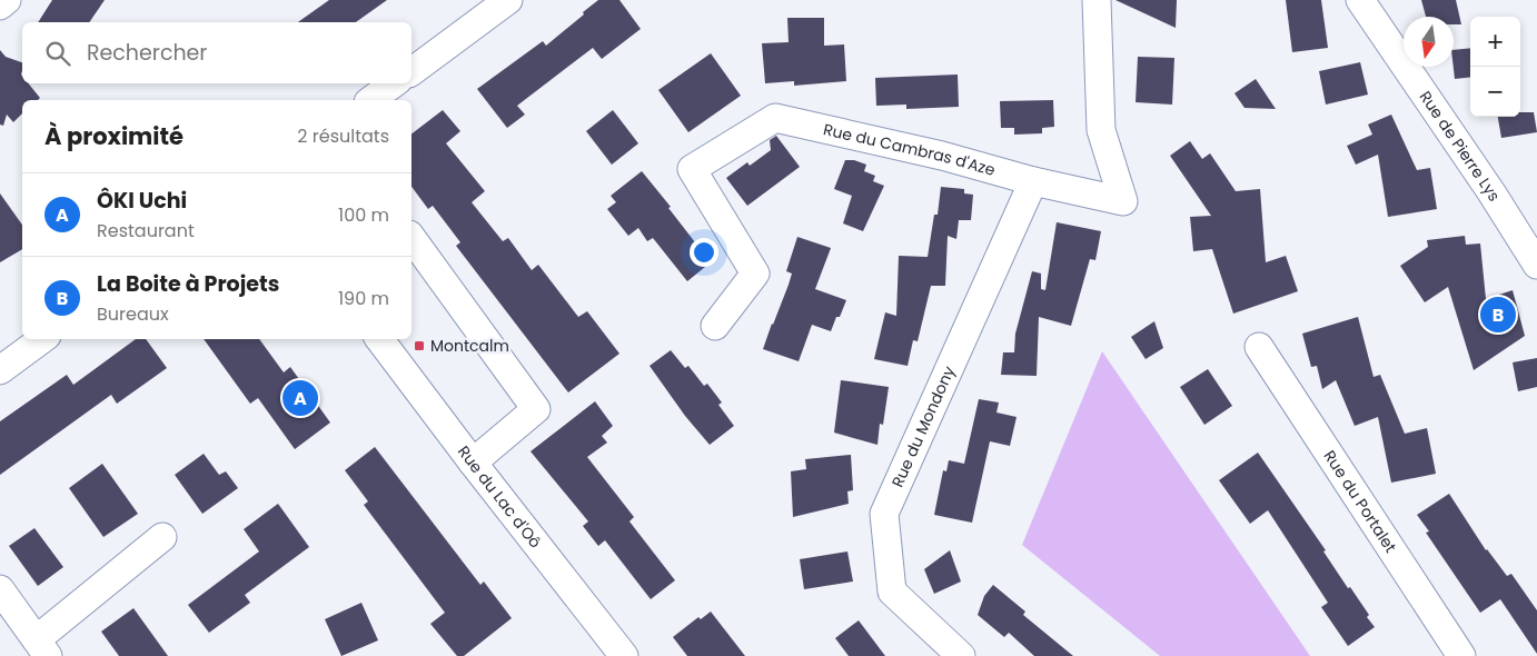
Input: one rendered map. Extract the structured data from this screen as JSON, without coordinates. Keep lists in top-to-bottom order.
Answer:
{
  "streets": {
    "street": [
      "Rue de Pierre Lys",
      "Rue du Cambras d'Aze",
      "Rue du Mondony",
      "Rue du Lac d'Oô",
      "Rue du Portalet"
    ]
  },
  "crossings": [
    ["Rue du Cambras d'Aze", "Rue du Mondony"]
  ],
  "places": {
    "transit": ["Montcalm"]
  },
  "north": "bottom",
  "page": {
    "map_buttons": ["+", "−"],
    "search": "Rechercher",
    "heading": ["À proximité", "2 résultats"],
    "list": [
      {
        "mark": "A",
        "name": "ÔKI Uchi",
        "note": "Restaurant",
        "value": "100 m"
      },
      {
        "mark": "B",
        "name": "La Boite à Projets",
        "note": "Bureaux",
        "value": "190 m"
      }
    ],
    "pins": ["B", "A"]
  }
}
